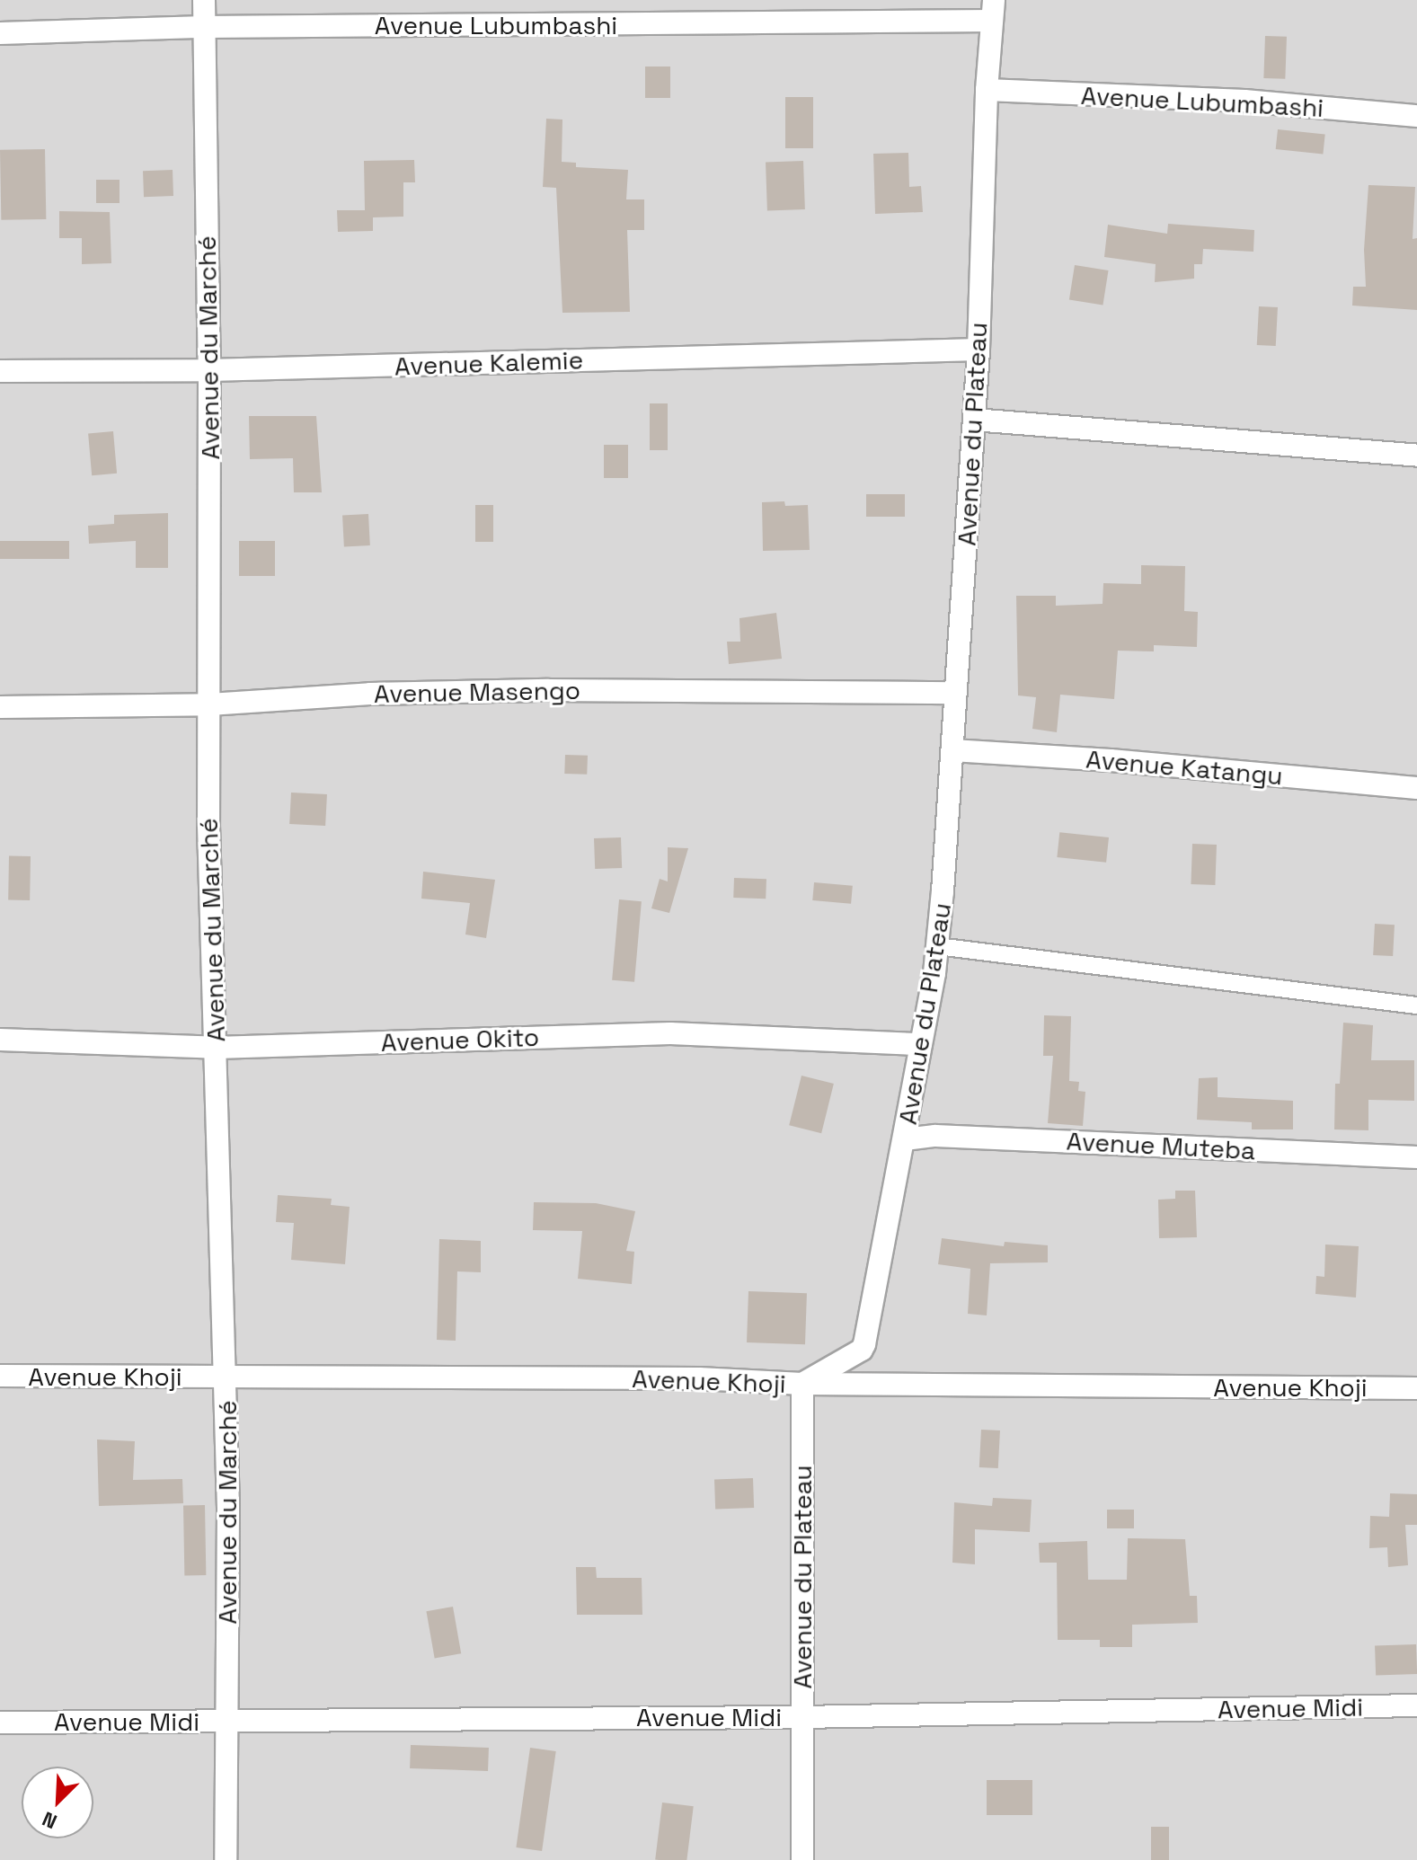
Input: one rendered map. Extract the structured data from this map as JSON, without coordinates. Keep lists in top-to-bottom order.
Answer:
{
  "streets": {
    "street": [
      "Avenue Lubumbashi",
      "Avenue du Marché",
      "Avenue Kalemie",
      "Avenue du Plateau",
      "Avenue Masengo",
      "Avenue Katangu",
      "Avenue Okito",
      "Avenue Muteba",
      "Avenue Khoji",
      "Avenue Midi"
    ]
  },
  "crossings": [
    ["Avenue Lubumbashi", "Avenue du Marché"],
    ["Avenue Lubumbashi", "Avenue du Plateau"],
    ["Avenue du Marché", "Avenue Kalemie"],
    ["Avenue du Marché", "Avenue Masengo"],
    ["Avenue du Marché", "Avenue Okito"],
    ["Avenue du Marché", "Avenue Khoji"],
    ["Avenue du Marché", "Avenue Midi"],
    ["Avenue Kalemie", "Avenue du Plateau"],
    ["Avenue du Plateau", "Avenue Masengo"],
    ["Avenue du Plateau", "Avenue Katangu"],
    ["Avenue du Plateau", "Avenue Okito"],
    ["Avenue du Plateau", "Avenue Muteba"],
    ["Avenue du Plateau", "Avenue Khoji"],
    ["Avenue du Plateau", "Avenue Midi"]
  ],
  "north": "bottom left"
}
